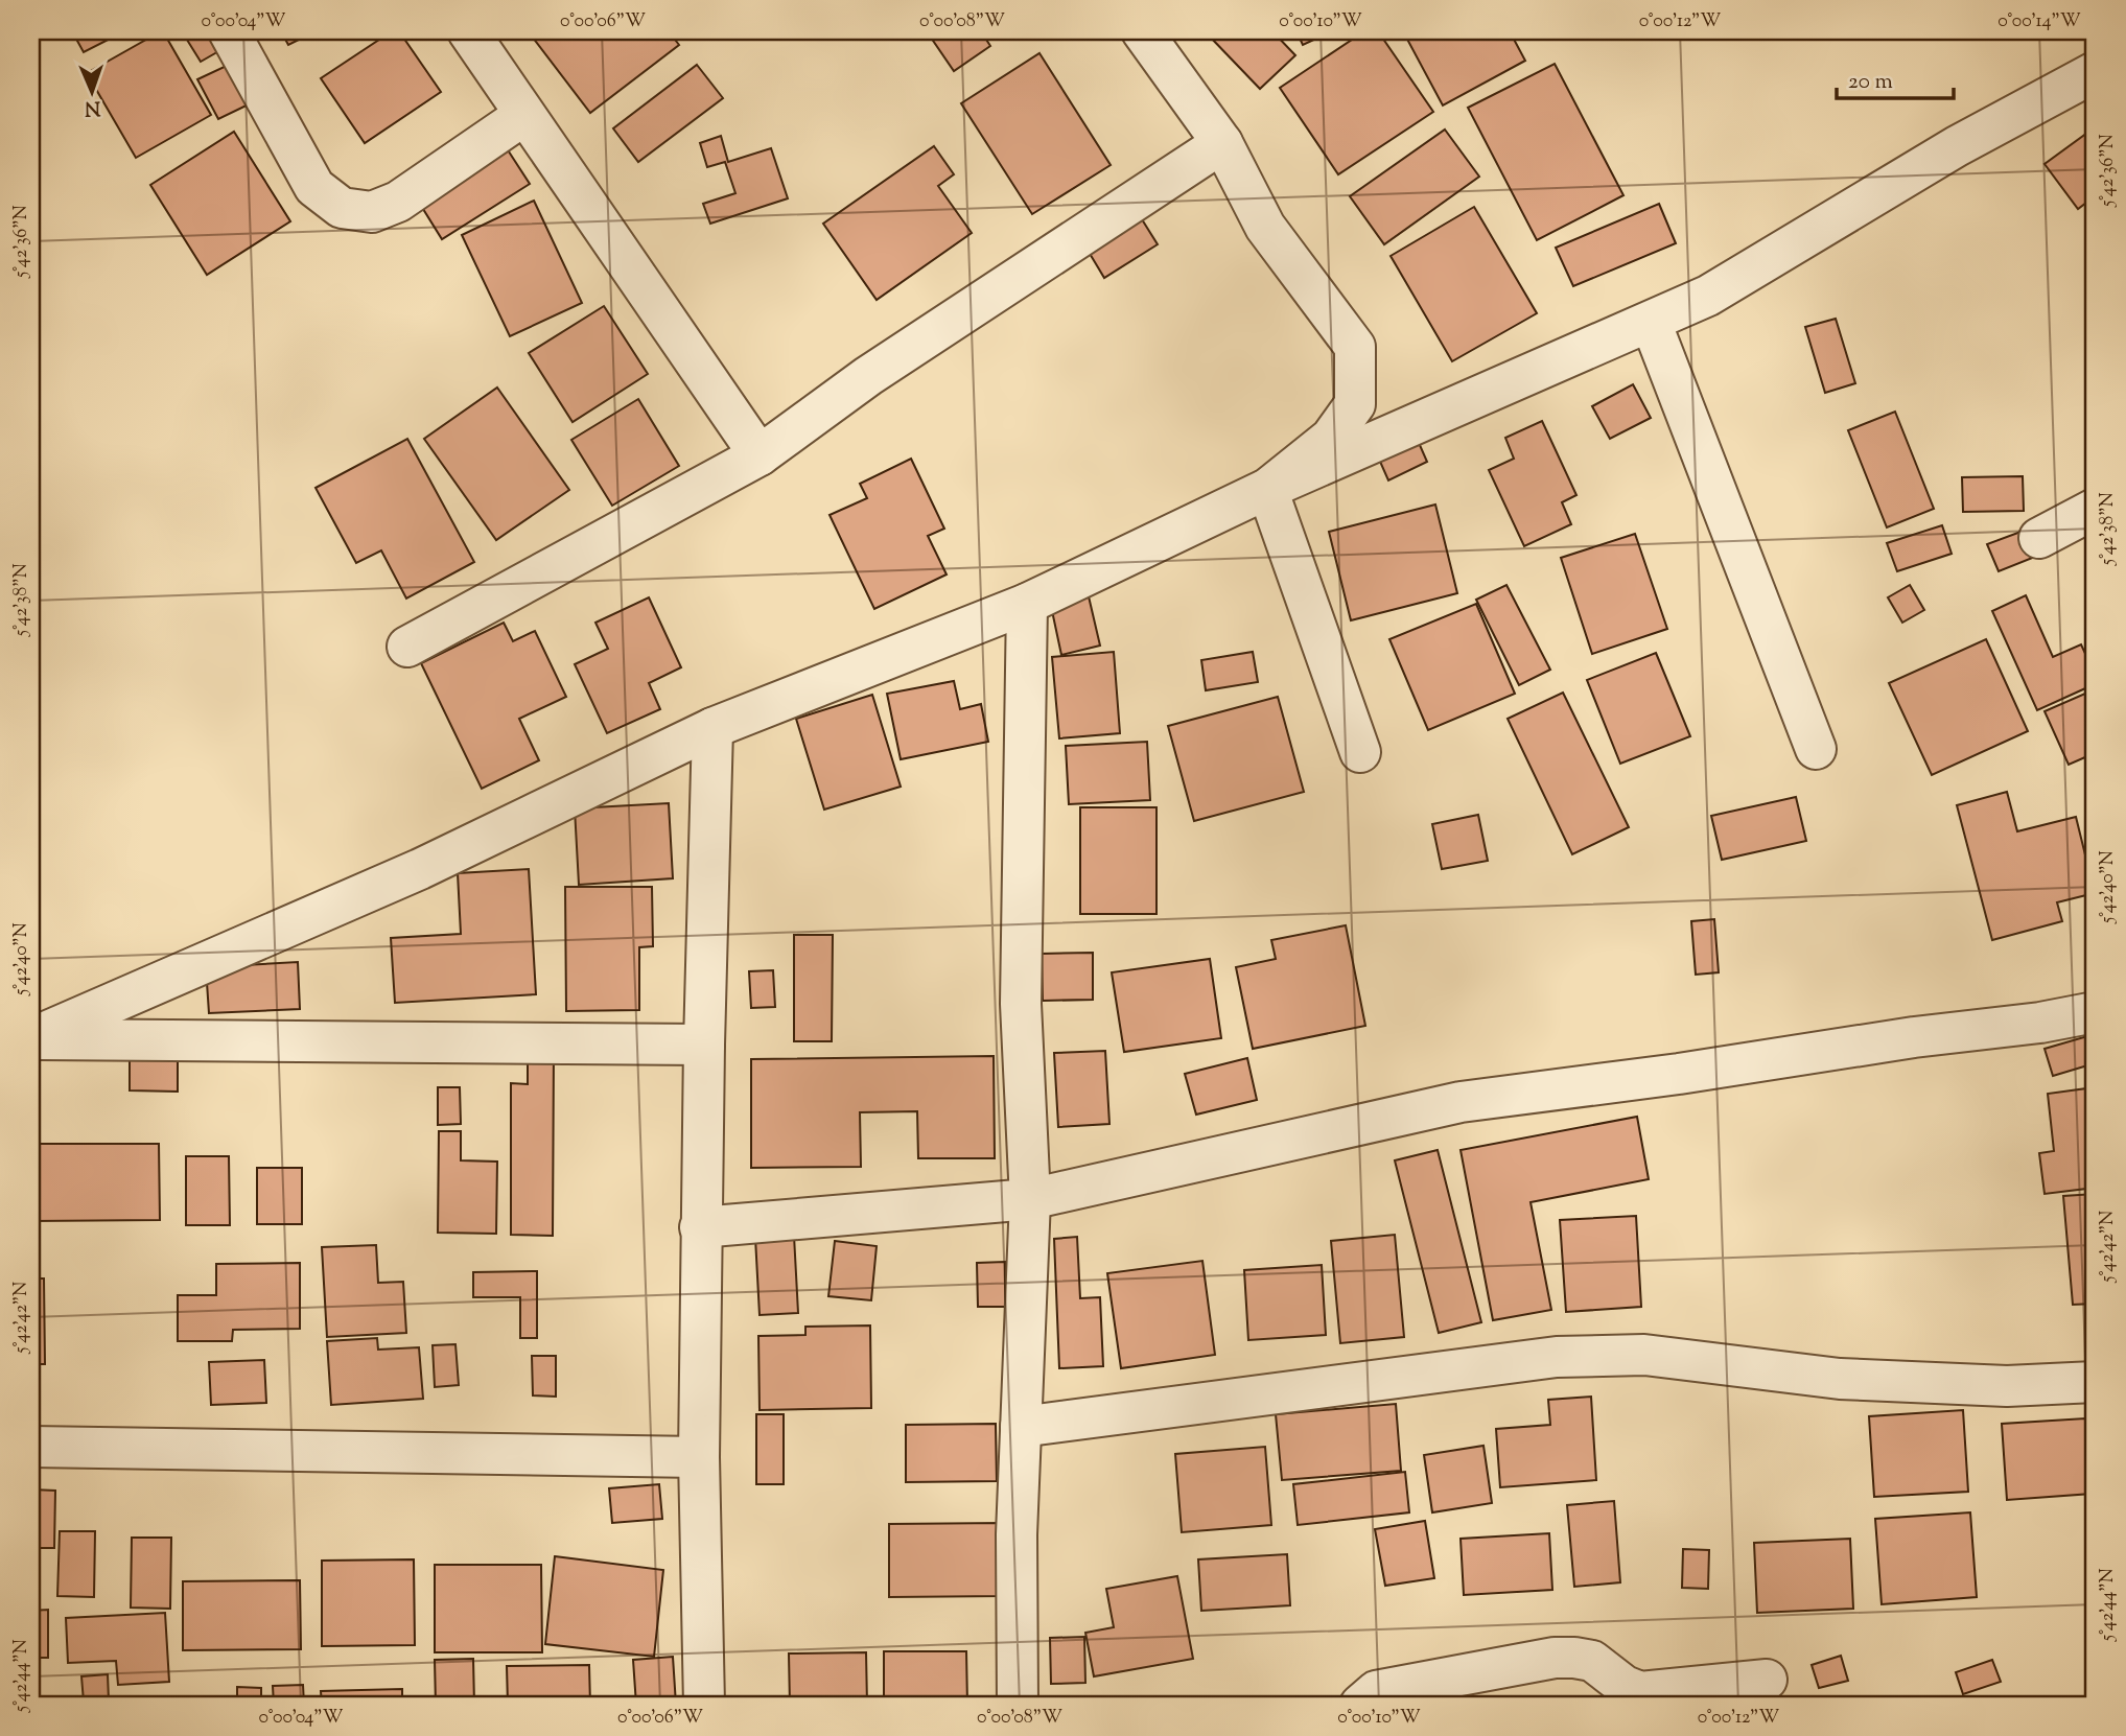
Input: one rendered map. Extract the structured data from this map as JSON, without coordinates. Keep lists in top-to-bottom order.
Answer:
{
  "scale_bar": "20 m",
  "north": "bottom",
  "coordinates": [
    "0°00'04\"W",
    "0°00'06\"W",
    "0°00'08\"W",
    "0°00'10\"W",
    "0°00'12\"W",
    "0°00'14\"W",
    "5°42'36\"N",
    "5°42'38\"N",
    "5°42'40\"N",
    "5°42'42\"N",
    "5°42'44\"N"
  ]
}
